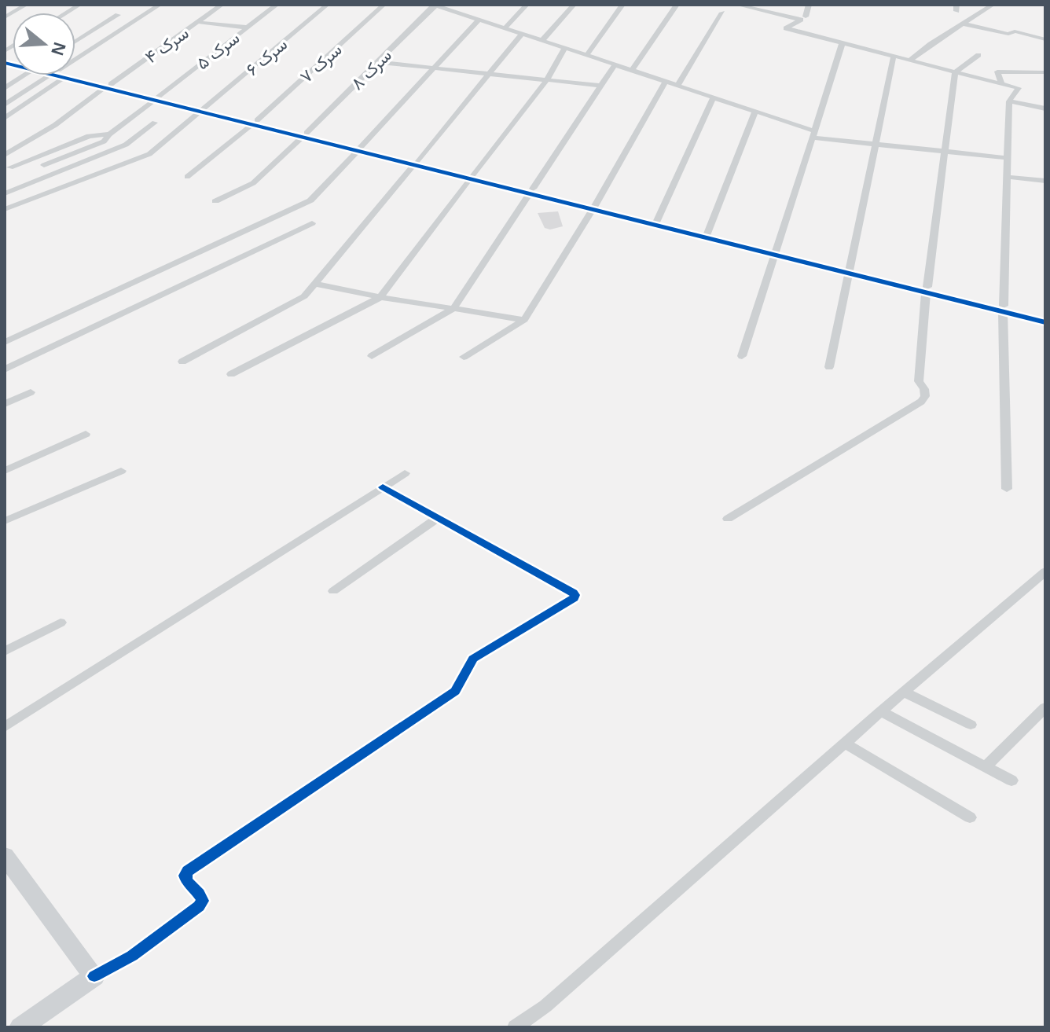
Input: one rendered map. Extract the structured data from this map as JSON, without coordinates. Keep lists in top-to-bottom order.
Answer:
{
  "streets": {
    "street": [
      "سرک ۴",
      "سرک ۵",
      "سرک ۶",
      "سرک ۷",
      "سرک ۸"
    ]
  },
  "north": "right"
}
